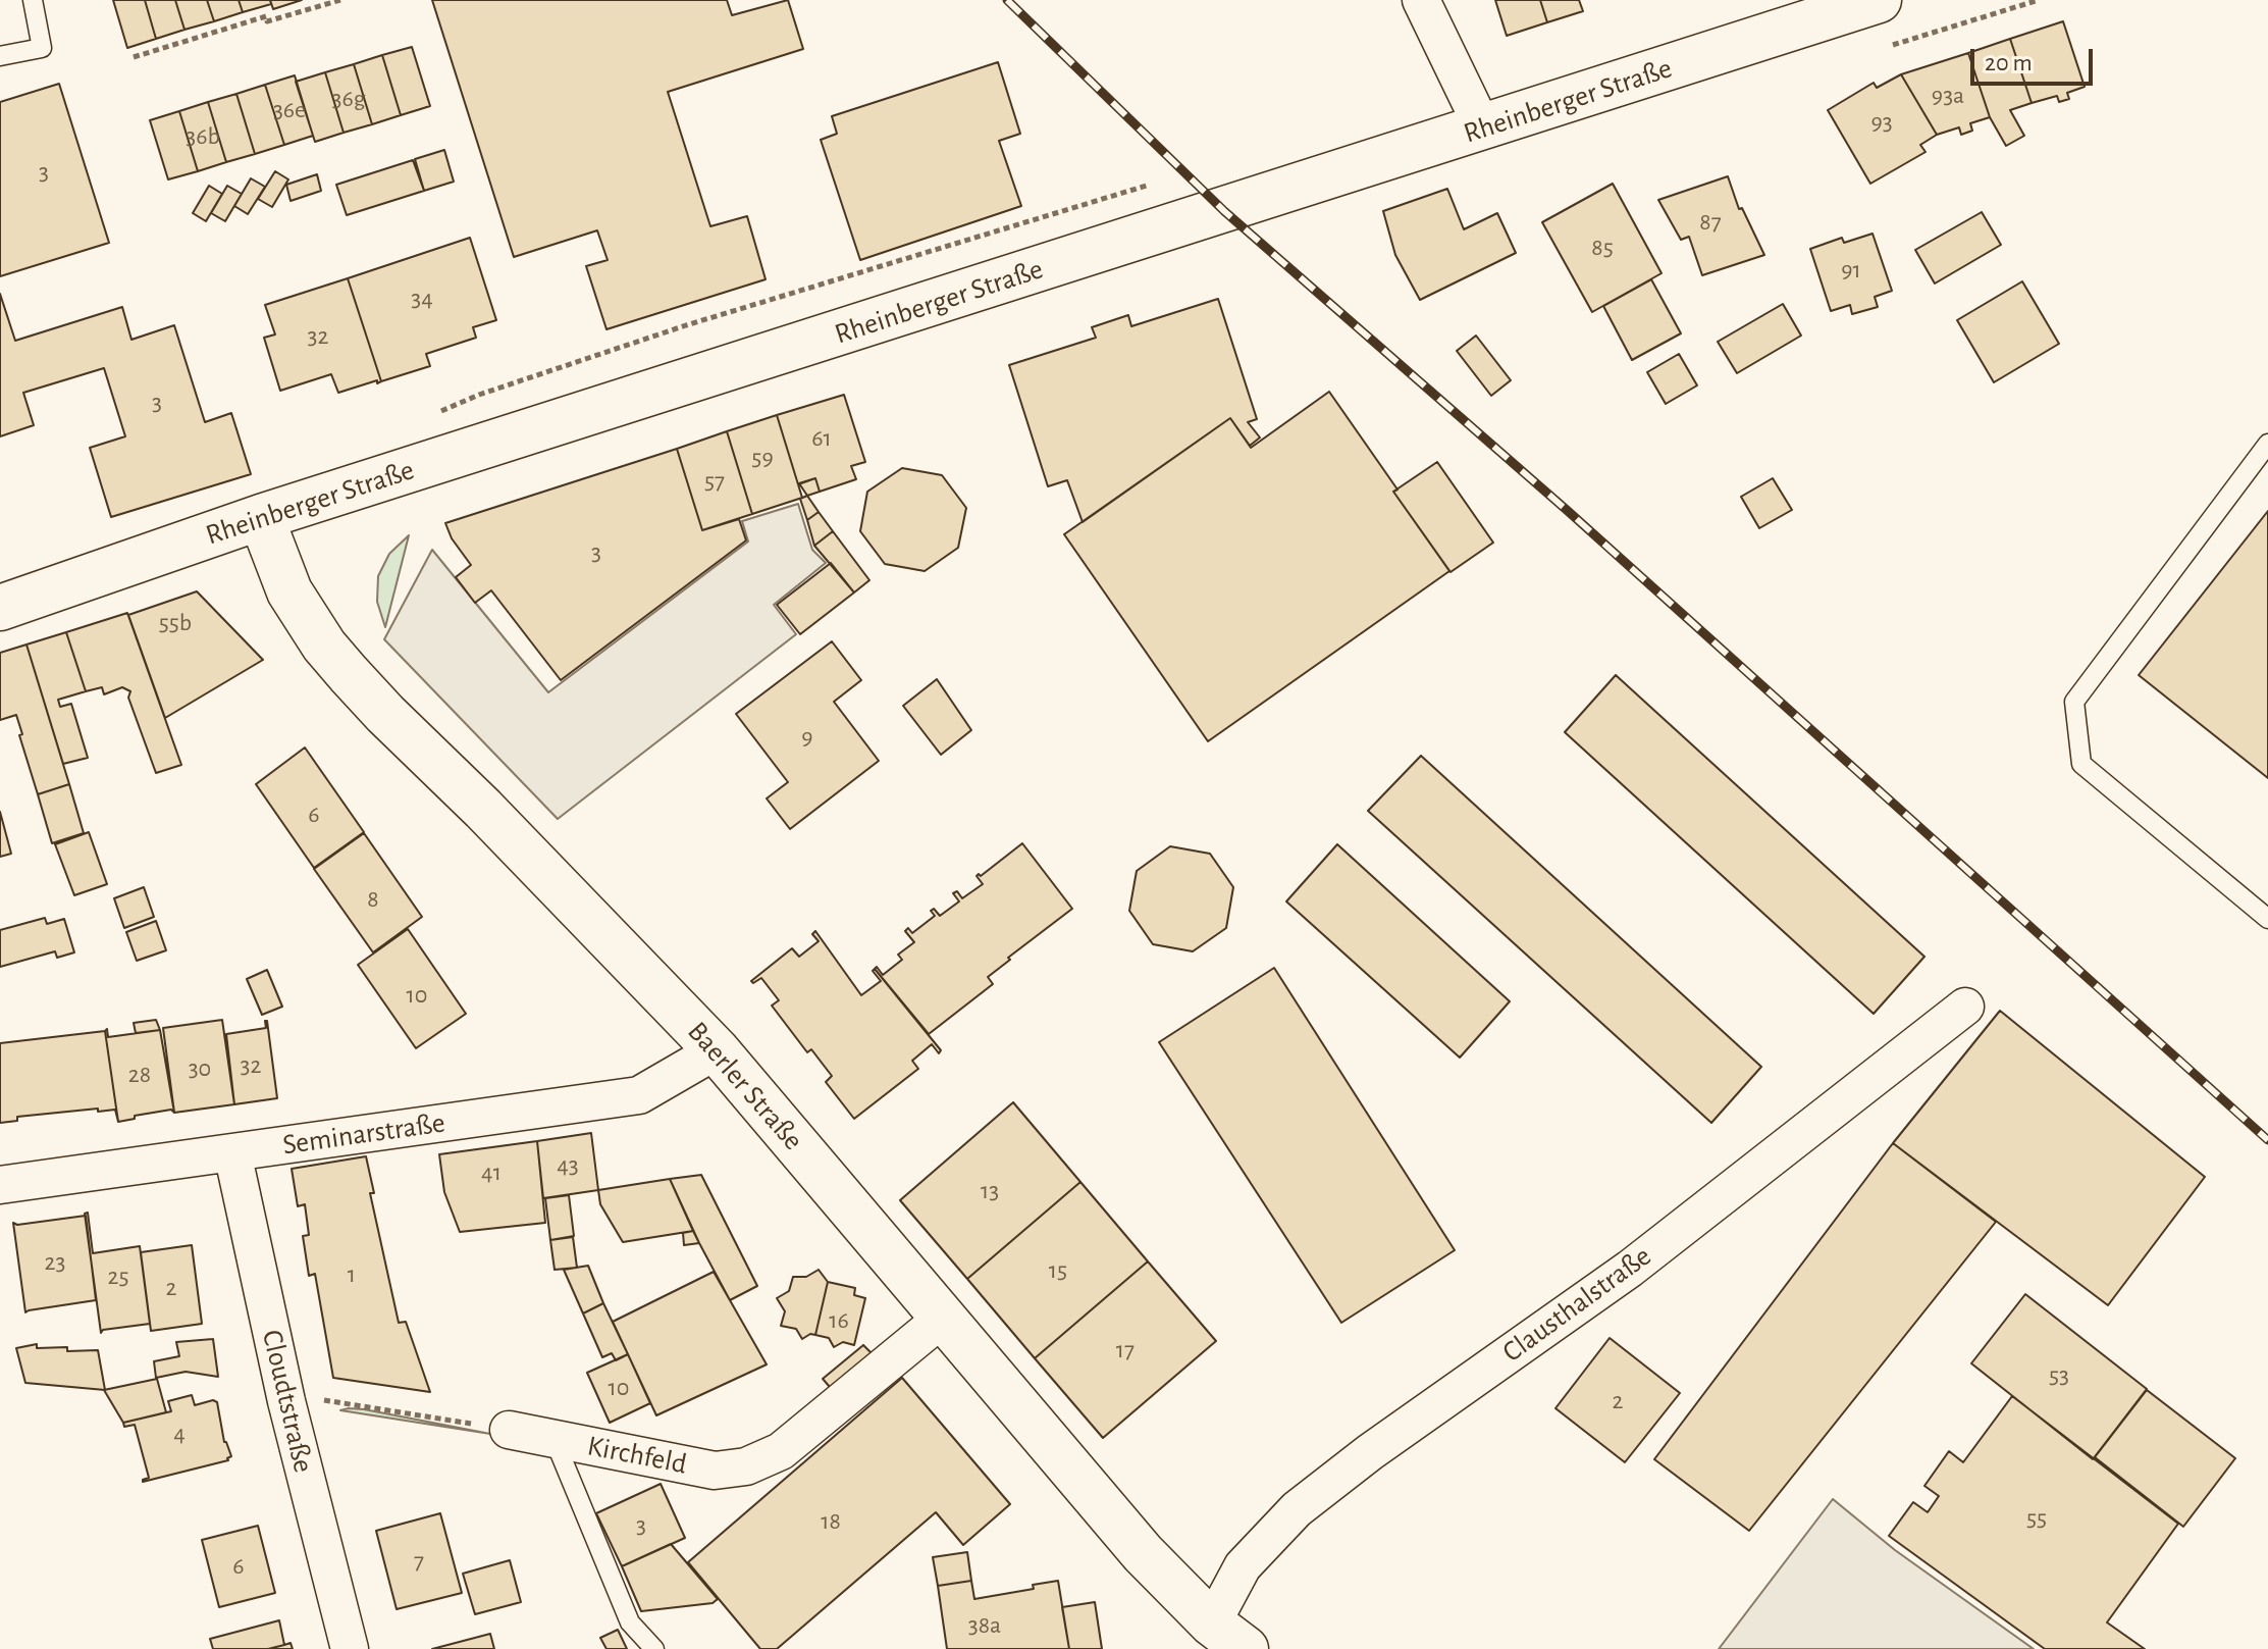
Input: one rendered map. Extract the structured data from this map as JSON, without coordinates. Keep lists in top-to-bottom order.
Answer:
{
  "streets": {
    "main road": ["Rheinberger Straße", "Baerler Straße"],
    "street": [
      "Seminarstraße",
      "Clausthalstraße",
      "Cloudtstraße",
      "Kirchfeld"
    ]
  },
  "crossings": [
    ["Rheinberger Straße", "Baerler Straße"],
    ["Baerler Straße", "Seminarstraße"],
    ["Baerler Straße", "Clausthalstraße"],
    ["Baerler Straße", "Kirchfeld"],
    ["Seminarstraße", "Cloudtstraße"]
  ],
  "house_numbers": [
    "93a",
    "36g",
    "36e",
    "93",
    "36b",
    "3",
    "87",
    "85",
    "91",
    "34",
    "32",
    "3",
    "61",
    "59",
    "57",
    "3",
    "55b",
    "9",
    "6",
    "8",
    "10",
    "32",
    "30",
    "28",
    "43",
    "41",
    "13",
    "23",
    "15",
    "1",
    "25",
    "2",
    "16",
    "17",
    "53",
    "10",
    "2",
    "4",
    "55",
    "18",
    "3",
    "7",
    "6",
    "38a"
  ],
  "scale_bar": "20 m"
}
